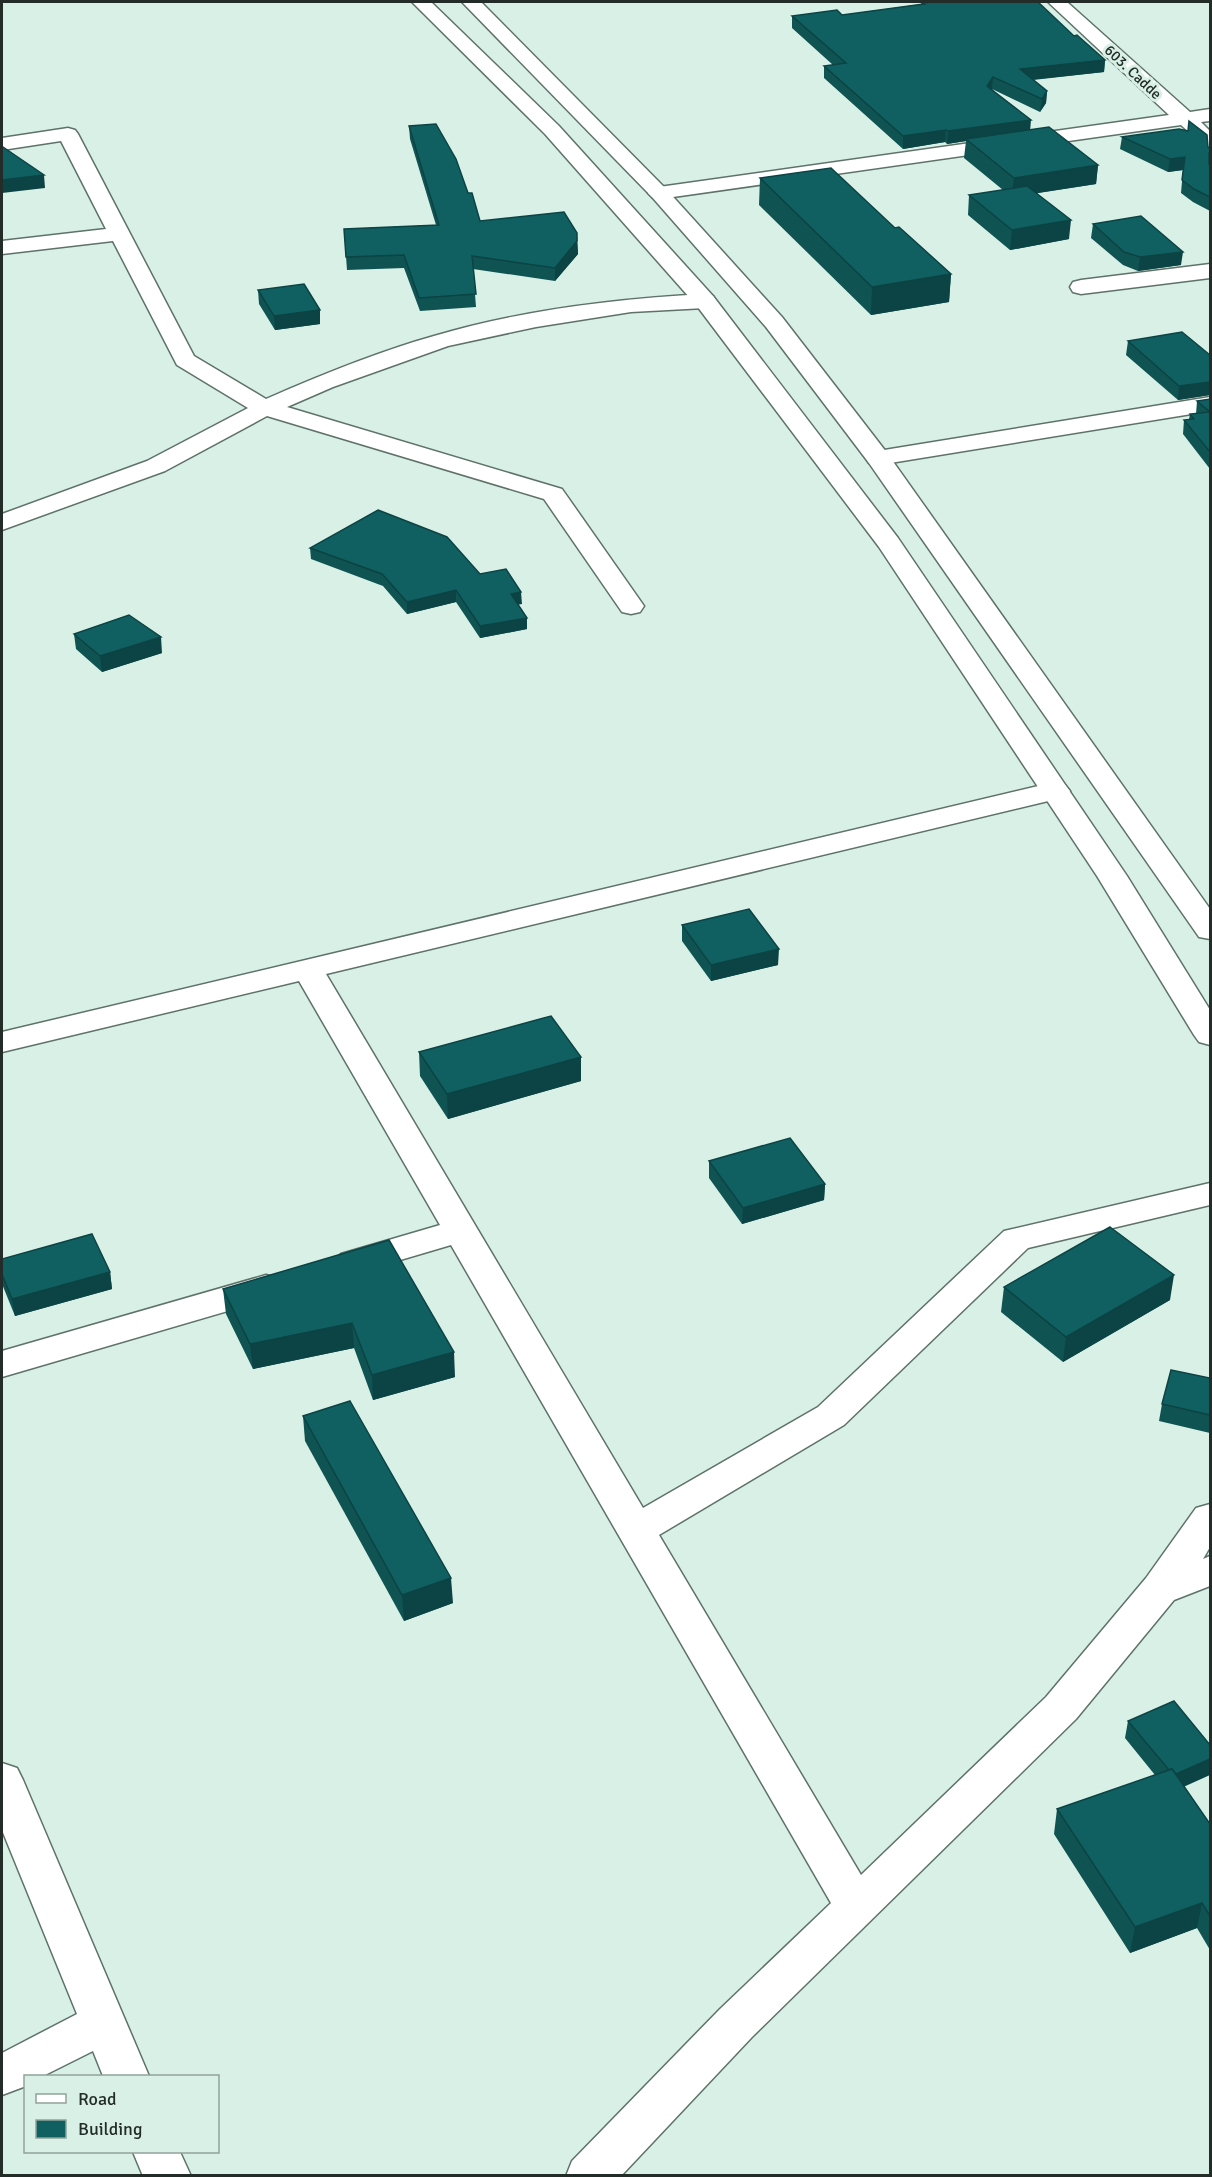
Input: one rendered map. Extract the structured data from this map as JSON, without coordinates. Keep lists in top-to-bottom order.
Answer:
{
  "streets": {
    "street": ["603. Cadde"]
  },
  "legend": ["Road", "Building"]
}
